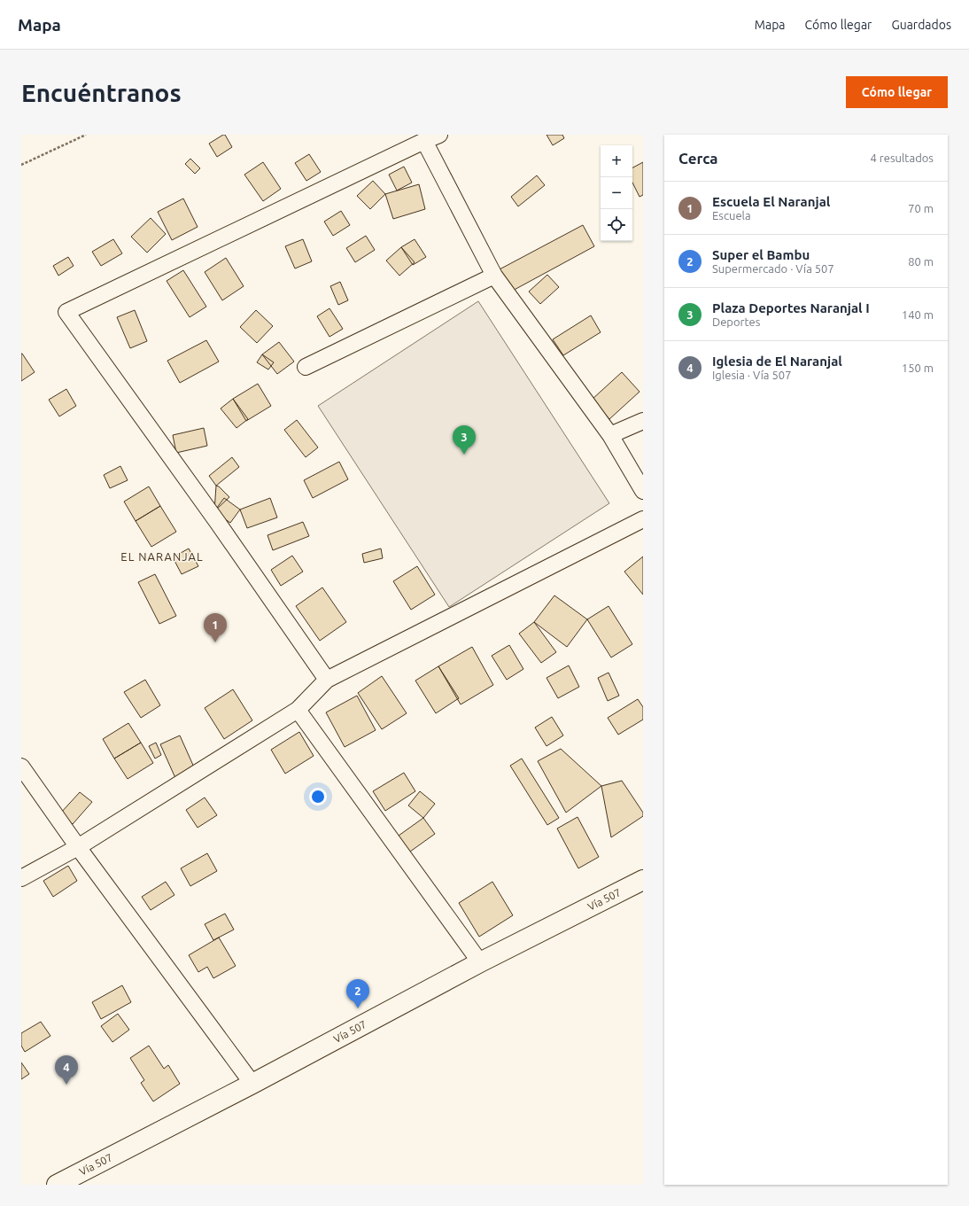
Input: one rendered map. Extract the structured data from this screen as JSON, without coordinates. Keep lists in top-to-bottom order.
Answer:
{
  "streets": {
    "street": ["Vía 507"]
  },
  "districts": ["EL NARANJAL"],
  "page": {
    "header": "Mapa",
    "nav": ["Mapa", "Cómo llegar", "Guardados"],
    "buttons": "Cómo llegar",
    "title": "Encuéntranos",
    "heading": ["Cerca", "4 resultados"],
    "map_buttons": ["+", "−"],
    "list": [
      {
        "mark": "1",
        "name": "Escuela El Naranjal",
        "note": "Escuela",
        "value": "70 m"
      },
      {
        "mark": "2",
        "name": "Super el Bambu",
        "note": "Supermercado · Vía 507",
        "value": "80 m"
      },
      {
        "mark": "3",
        "name": "Plaza Deportes Naranjal I",
        "note": "Deportes",
        "value": "140 m"
      },
      {
        "mark": "4",
        "name": "Iglesia de El Naranjal",
        "note": "Iglesia · Vía 507",
        "value": "150 m"
      }
    ],
    "pins": [
      "3",
      "1",
      "2",
      "4"
    ]
  }
}
